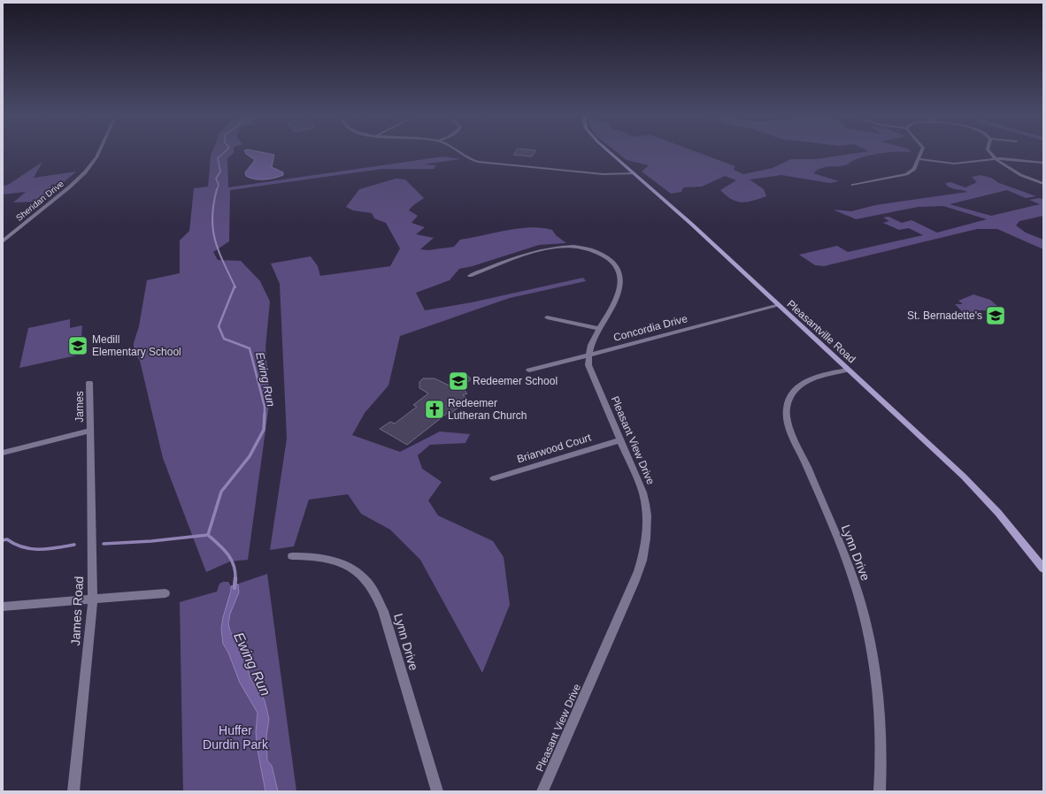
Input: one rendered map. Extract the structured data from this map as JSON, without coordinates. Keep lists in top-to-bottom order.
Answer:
{
  "streets": {
    "main road": ["Pleasantville Road"],
    "street": [
      "Sheridan Drive",
      "Concordia Drive",
      "James",
      "Pleasant View Drive",
      "Briarwood Court",
      "Lynn Drive",
      "James Road"
    ]
  },
  "crossings": [
    ["Concordia Drive", "Pleasantville Road"],
    ["Concordia Drive", "Pleasant View Drive"],
    ["Pleasantville Road", "Lynn Drive"],
    ["James", "James Road"],
    ["Pleasant View Drive", "Briarwood Court"]
  ],
  "water": ["Ewing Run"],
  "parks": ["Huffer Durdin Park"],
  "places": {
    "school or university": ["St. Bernadette's", "Medill Elementary School", "Redeemer School"],
    "church": ["Redeemer Lutheran Church"]
  }
}
